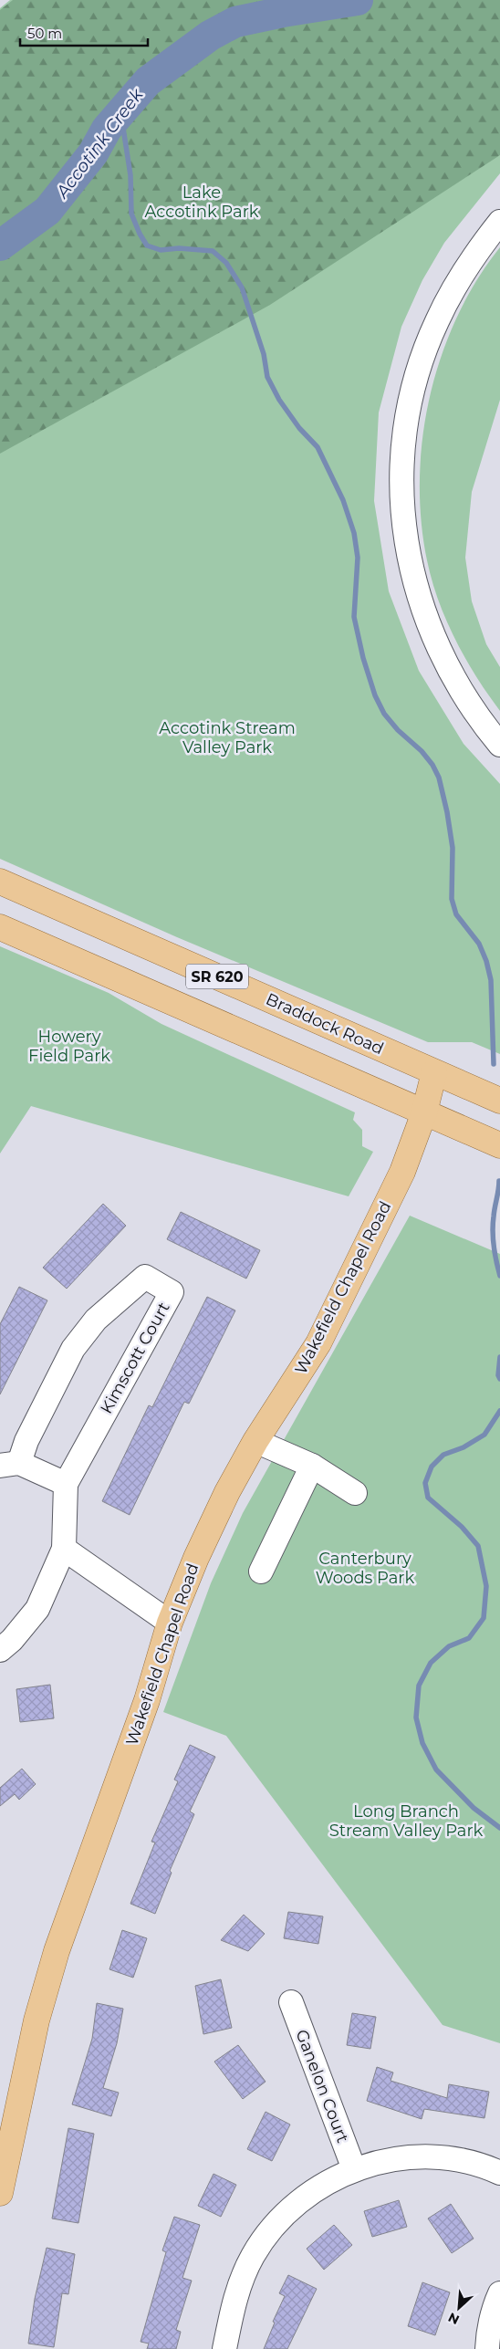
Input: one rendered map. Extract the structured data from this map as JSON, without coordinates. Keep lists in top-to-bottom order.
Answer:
{
  "streets": {
    "main road": ["SR 620", "Braddock Road", "Wakefield Chapel Road"],
    "street": ["Kimscott Court", "Ganelon Court"]
  },
  "crossings": [
    ["SR 620", "Wakefield Chapel Road"],
    ["Braddock Road", "Wakefield Chapel Road"]
  ],
  "water": ["Accotink Creek"],
  "parks": [
    "Lake Accotink Park",
    "Accotink Stream Valley Park",
    "Howery Field Park",
    "Canterbury Woods Park",
    "Long Branch Stream Valley Park"
  ],
  "scale_bar": "50 m",
  "north": "bottom left"
}
